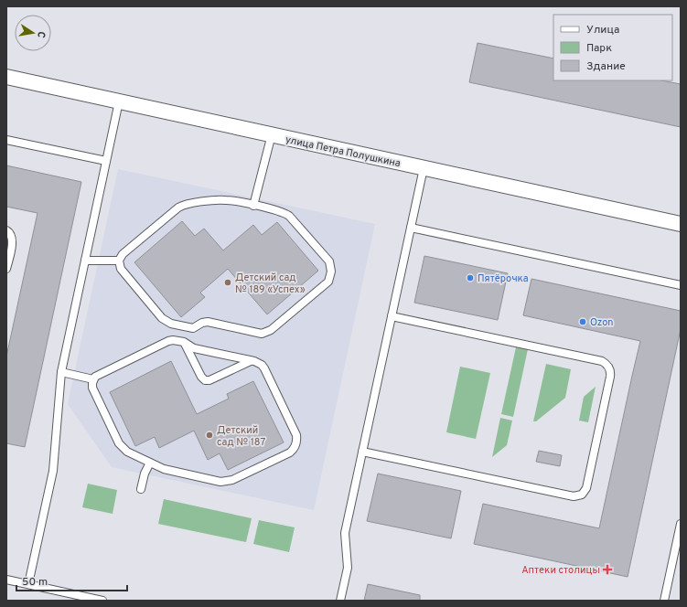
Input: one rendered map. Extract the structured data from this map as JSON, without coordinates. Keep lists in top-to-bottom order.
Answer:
{
  "streets": {
    "street": ["улица Петра Полушкина"]
  },
  "places": {
    "other": [
      "Пятёрочка",
      "Детский сад № 189 «Успех»",
      "Ozon",
      "Детский сад № 187"
    ],
    "health": ["Аптеки столицы"]
  },
  "legend": ["Улица", "Парк", "Здание"],
  "scale_bar": "50 m",
  "north": "right"
}
